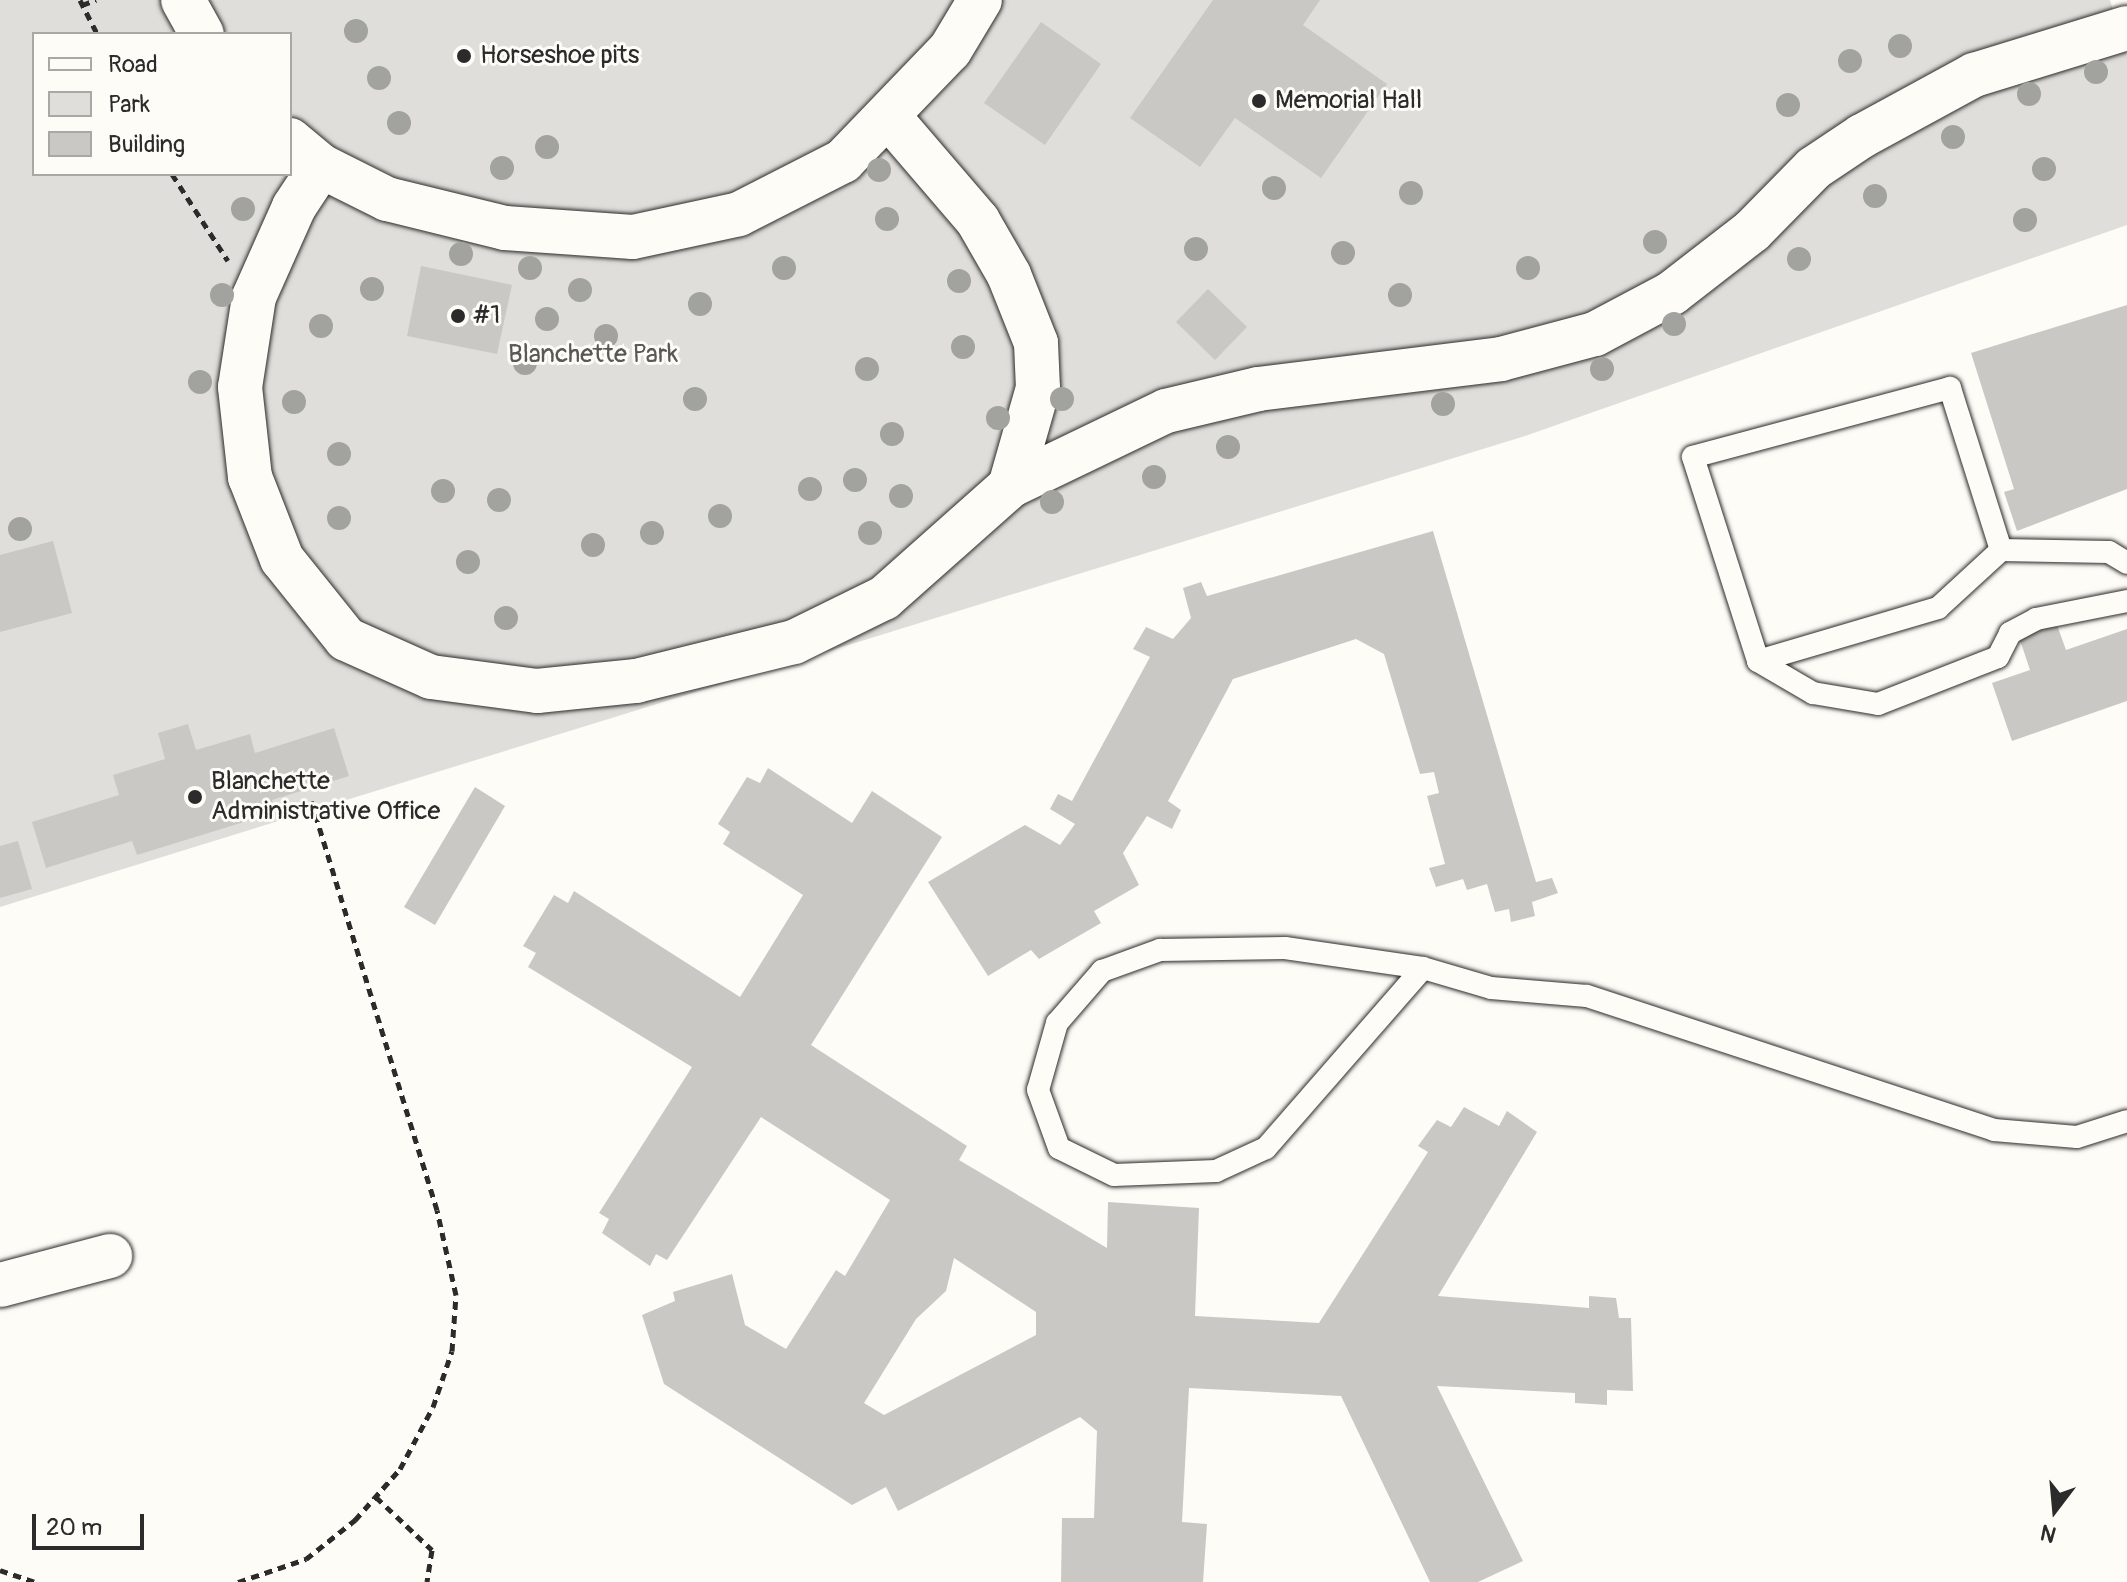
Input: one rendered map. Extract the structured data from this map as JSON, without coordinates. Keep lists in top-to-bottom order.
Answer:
{
  "parks": ["Blanchette Park"],
  "places": [
    "Horseshoe pits",
    "Memorial Hall",
    "#1",
    "Blanchette Administrative Office"
  ],
  "legend": ["Road", "Park", "Building"],
  "scale_bar": "20 m",
  "north": "bottom"
}
